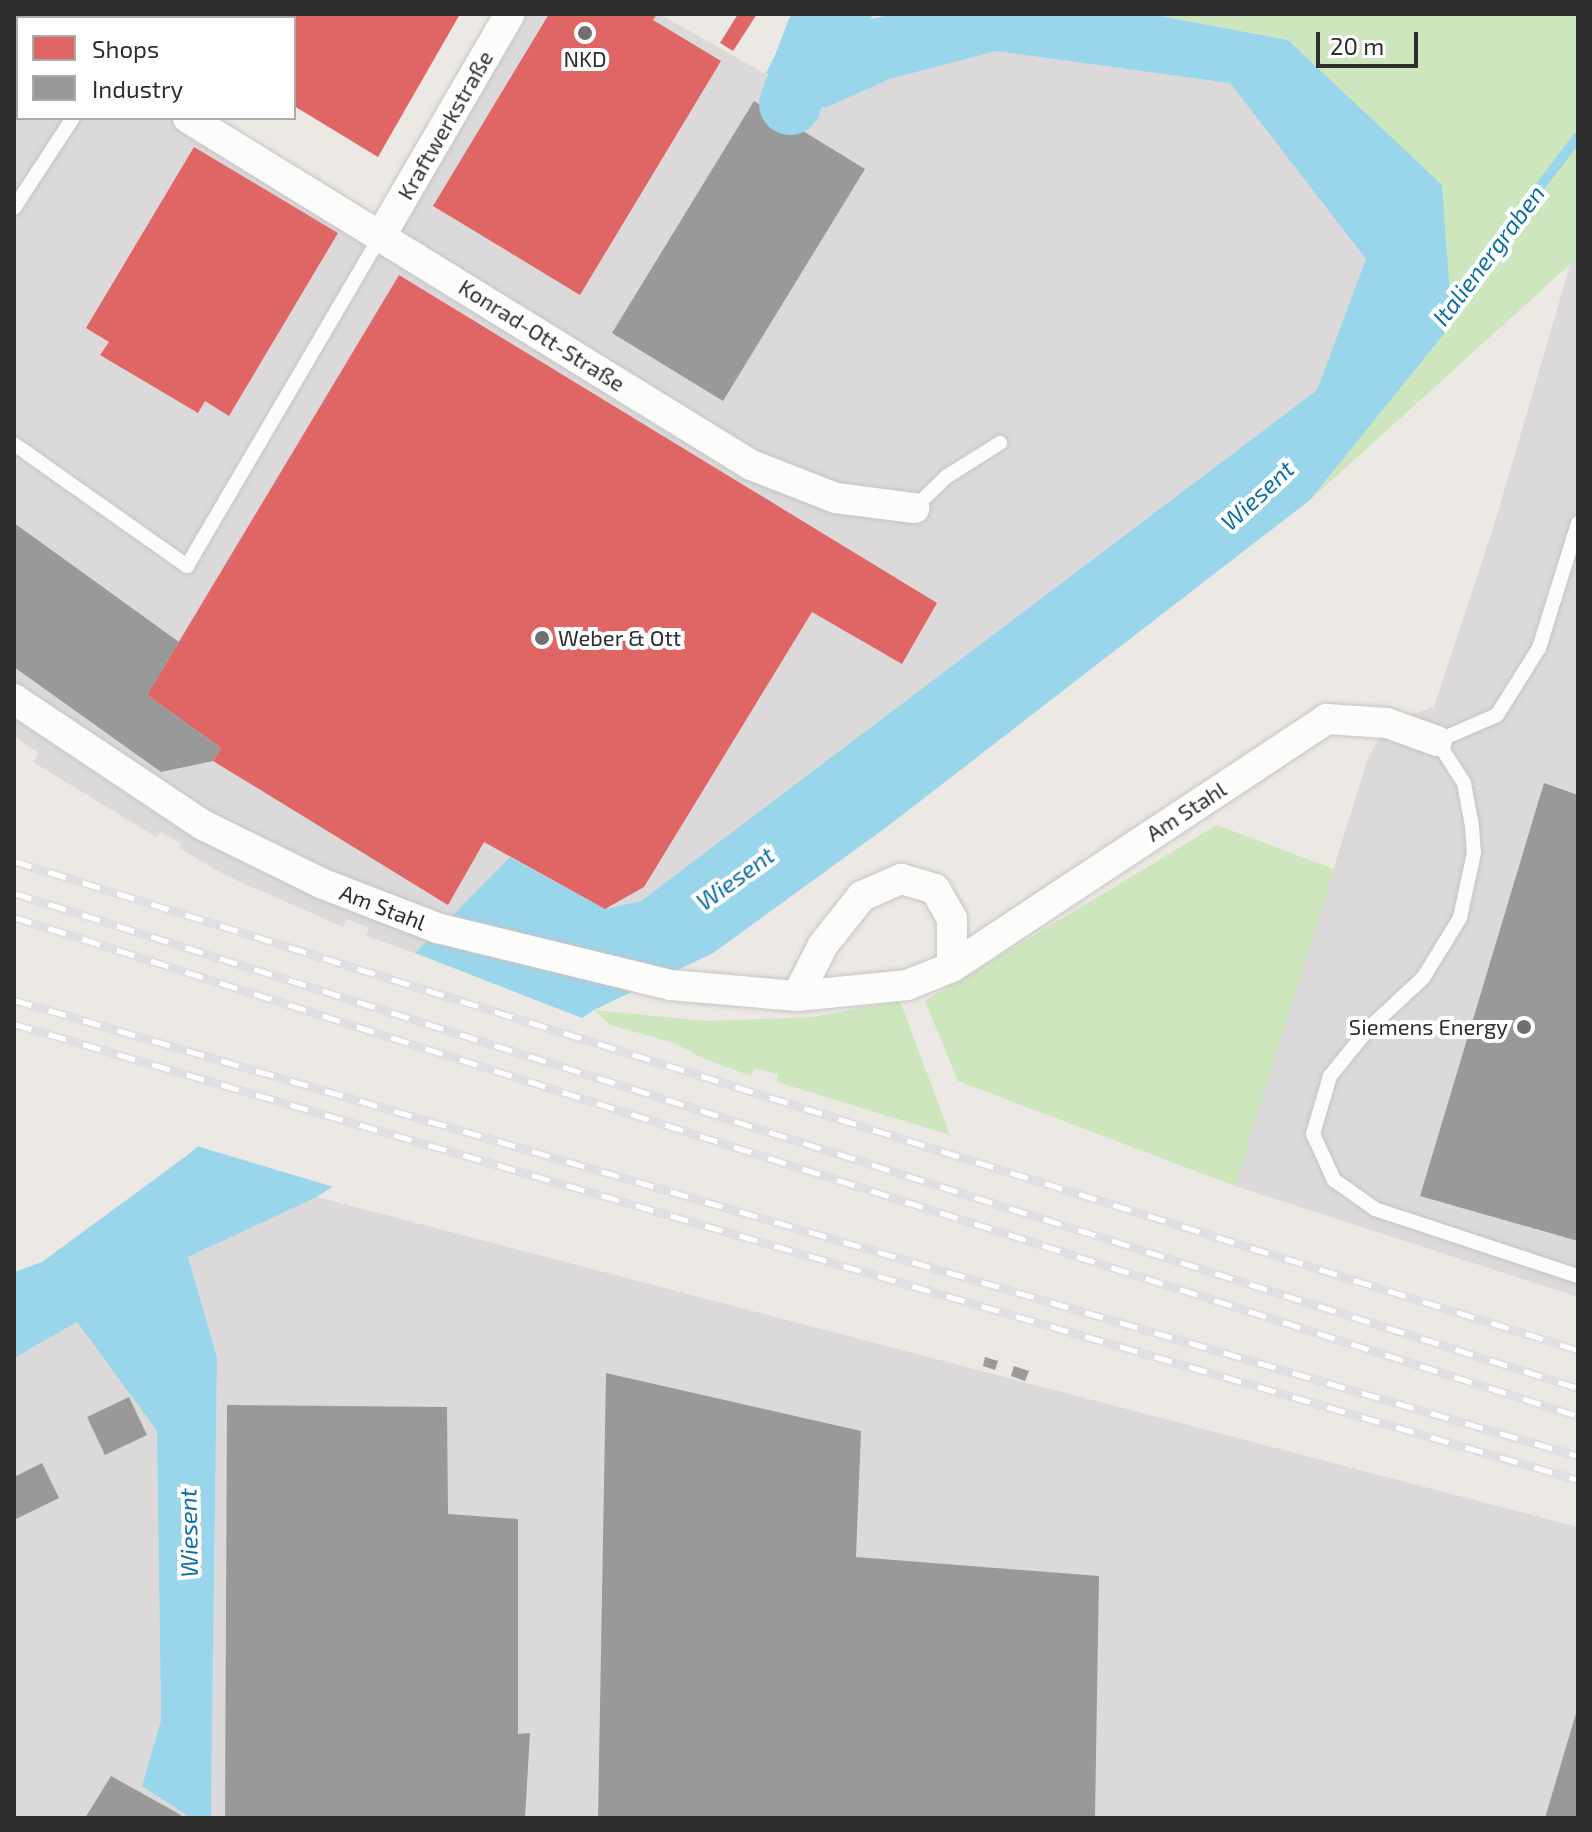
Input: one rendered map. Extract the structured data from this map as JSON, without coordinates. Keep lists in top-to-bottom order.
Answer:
{
  "streets": {
    "street": ["Kraftwerkstraße", "Konrad-Ott-Straße", "Am Stahl"]
  },
  "crossings": [
    ["Kraftwerkstraße", "Konrad-Ott-Straße"]
  ],
  "water": ["Italienergraben", "Wiesent"],
  "places": ["NKD", "Weber & Ott", "Siemens Energy"],
  "legend": ["Shops", "Industry"],
  "scale_bar": "20 m"
}
